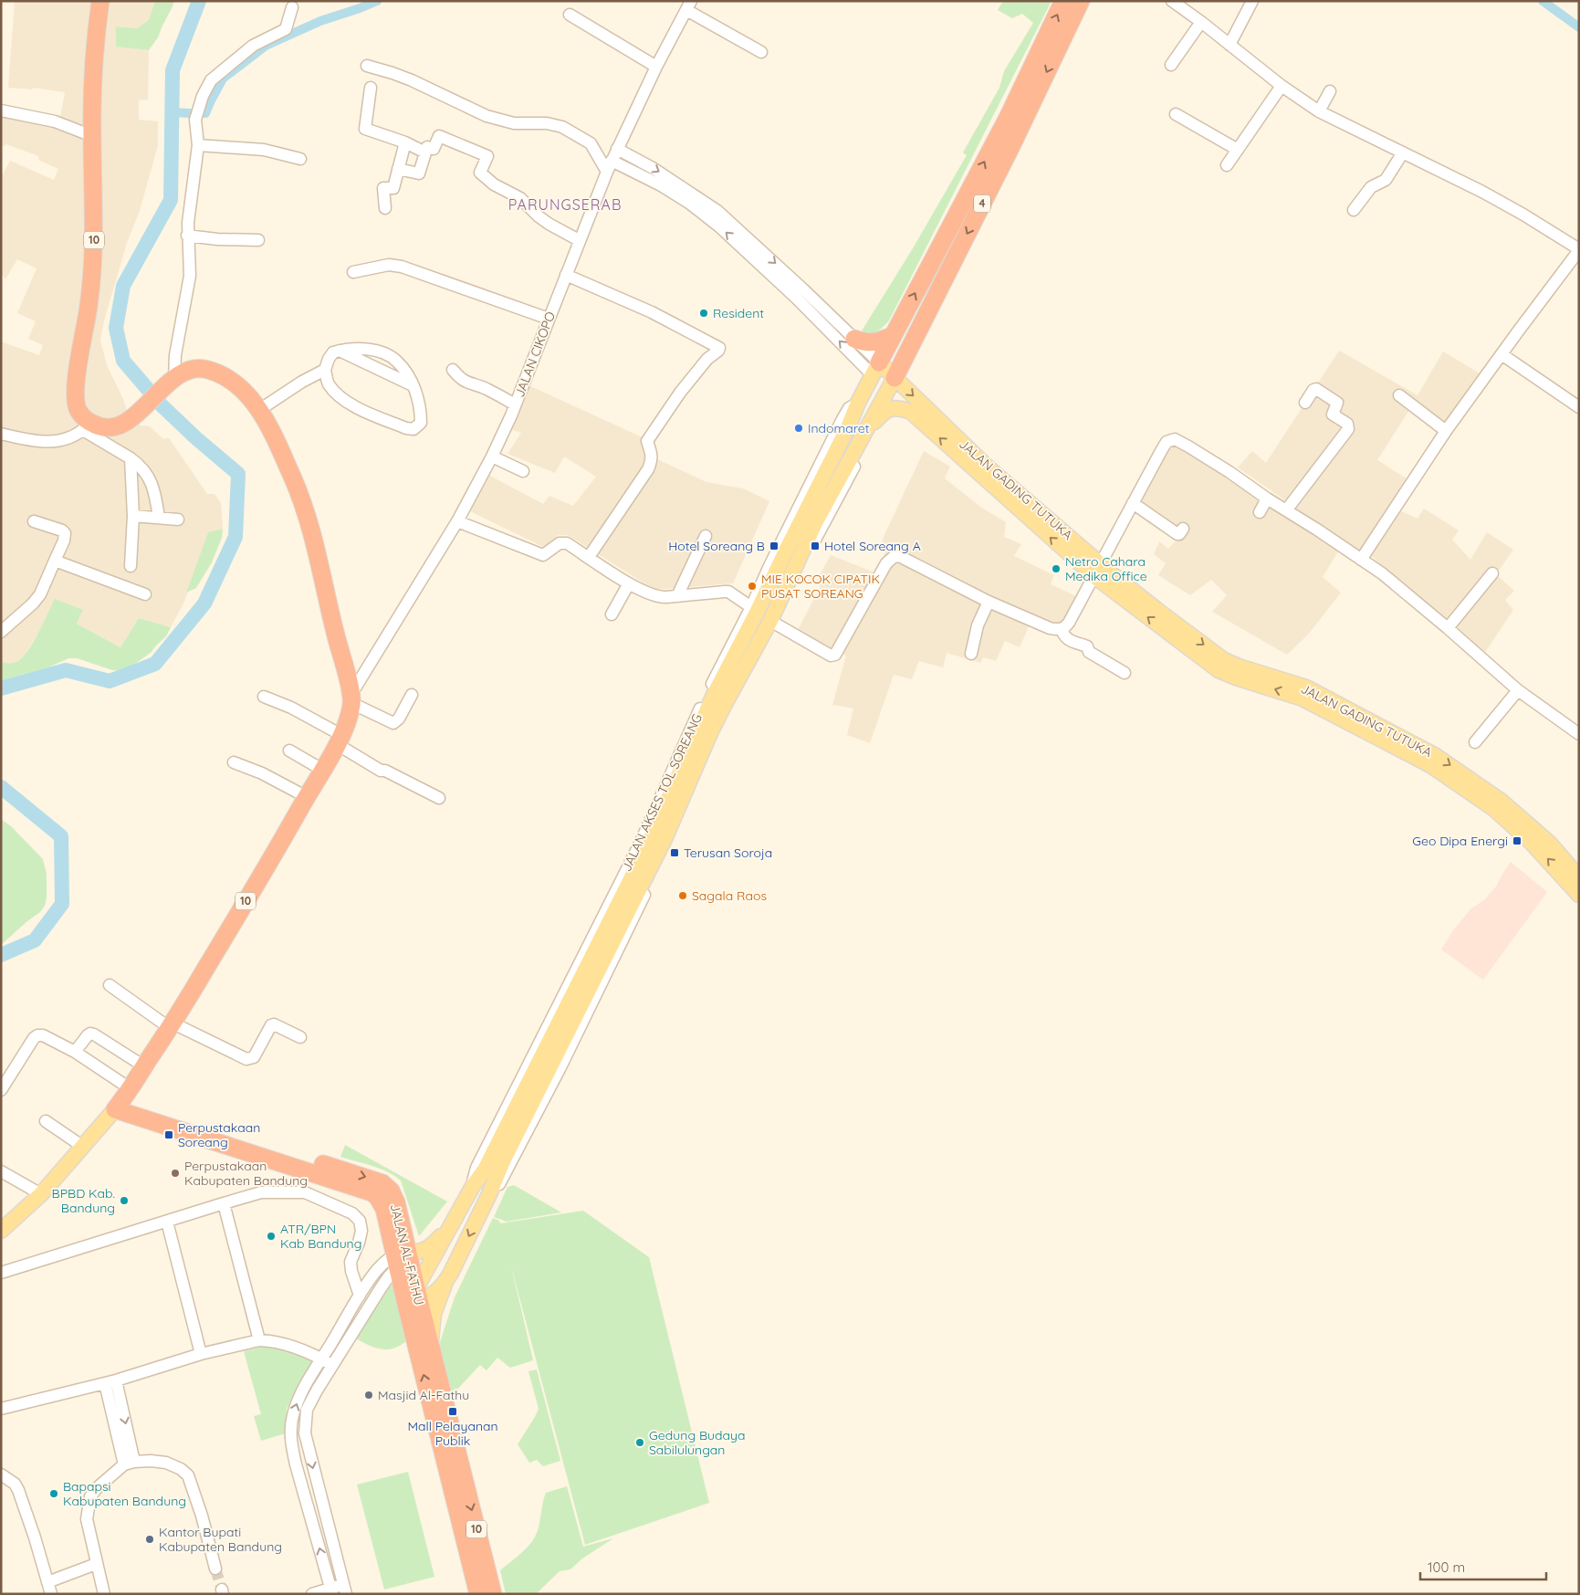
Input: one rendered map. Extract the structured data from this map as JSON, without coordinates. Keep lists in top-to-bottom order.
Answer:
{
  "streets": {
    "highway": ["4", "10", "JALAN AL-FATHU"],
    "main road": ["JALAN GADING TUTUKA", "JALAN AKSES TOL SOREANG"],
    "street": ["JALAN CIKOPO"]
  },
  "crossings": [
    ["4", "JALAN GADING TUTUKA"],
    ["4", "JALAN AKSES TOL SOREANG"],
    ["10", "JALAN CIKOPO"],
    ["10", "JALAN AL-FATHU"],
    ["JALAN CIKOPO", "JALAN GADING TUTUKA"],
    ["JALAN GADING TUTUKA", "JALAN AKSES TOL SOREANG"],
    ["JALAN AKSES TOL SOREANG", "JALAN AL-FATHU"]
  ],
  "districts": ["PARUNGSERAB"],
  "places": {
    "other": [
      "Resident",
      "Indomaret",
      "Netro Cahara Medika Office",
      "MIE KOCOK CIPATIK PUSAT SOREANG",
      "Sagala Raos",
      "Perpustakaan Kabupaten Bandung",
      "BPBD Kab. Bandung",
      "ATR/BPN Kab Bandung",
      "Masjid Al-Fathu",
      "Gedung Budaya Sabilulungan",
      "Bapapsi Kabupaten Bandung",
      "Kantor Bupati Kabupaten Bandung"
    ],
    "transit": [
      "Hotel Soreang B",
      "Hotel Soreang A",
      "Geo Dipa Energi",
      "Terusan Soroja",
      "Perpustakaan Soreang",
      "Mall Pelayanan Publik"
    ]
  },
  "scale_bar": "100 m"
}
